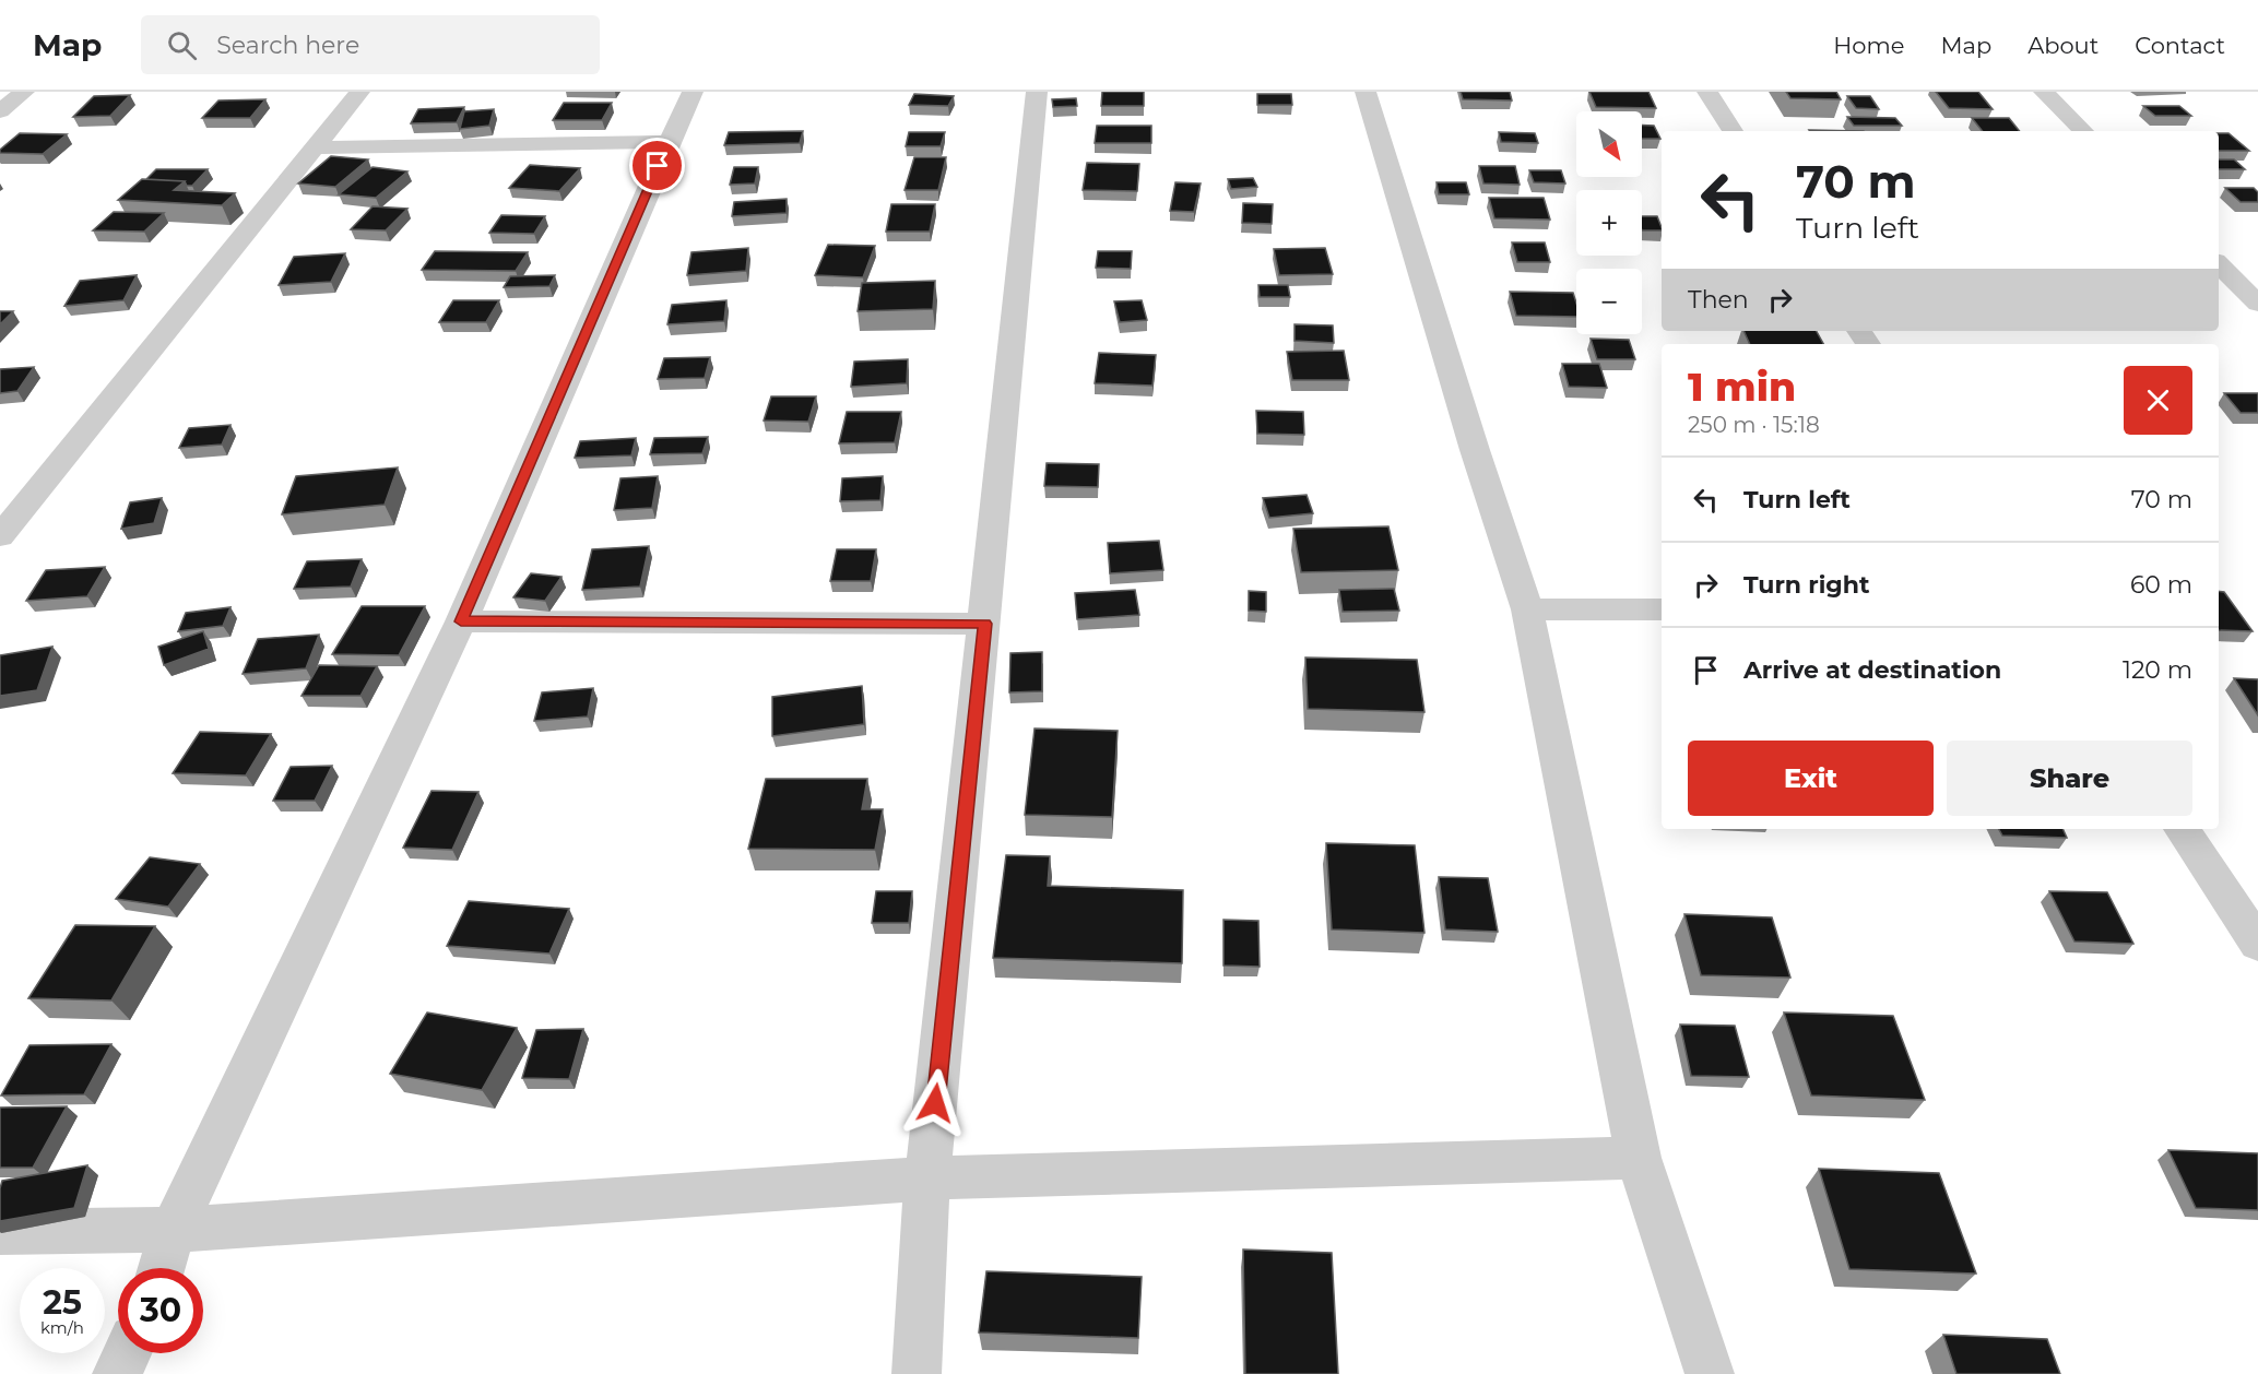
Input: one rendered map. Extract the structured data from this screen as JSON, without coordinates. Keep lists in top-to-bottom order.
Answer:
{
  "north": "bottom right",
  "page": {
    "header": "Map",
    "search": "Search here",
    "nav": [
      "Home",
      "Map",
      "About",
      "Contact"
    ],
    "map_buttons": ["+", "−"],
    "turn": ["70 m", "Turn left"],
    "then": "Then",
    "heading": ["1 min", "250 m · 15:18"],
    "list": [
      {
        "name": "Turn left",
        "value": "70 m"
      },
      {
        "name": "Turn right",
        "value": "60 m"
      },
      {
        "name": "Arrive at destination",
        "value": "120 m"
      }
    ],
    "buttons": ["Exit", "Share"],
    "speed": "25 km/h",
    "limit": "30"
  }
}
